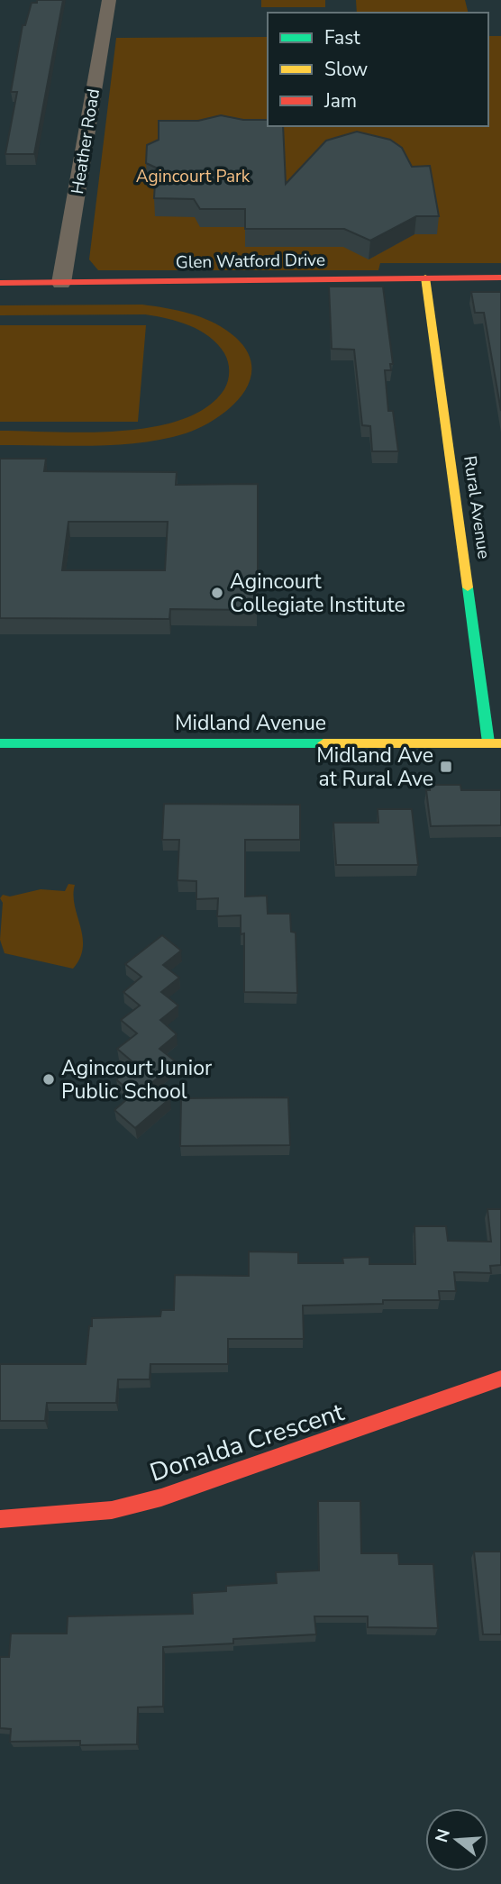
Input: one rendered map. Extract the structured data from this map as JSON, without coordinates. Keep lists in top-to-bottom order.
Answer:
{
  "streets": {
    "street": [
      "Heather Road",
      "Glen Watford Drive",
      "Rural Avenue",
      "Midland Avenue",
      "Donalda Crescent"
    ]
  },
  "crossings": [
    ["Heather Road", "Glen Watford Drive"],
    ["Glen Watford Drive", "Rural Avenue"],
    ["Rural Avenue", "Midland Avenue"]
  ],
  "parks": ["Agincourt Park"],
  "places": {
    "other": ["Agincourt Collegiate Institute", "Agincourt Junior Public School"],
    "transit": ["Midland Ave at Rural Ave"]
  },
  "legend": ["Fast", "Slow", "Jam"],
  "north": "left"
}
